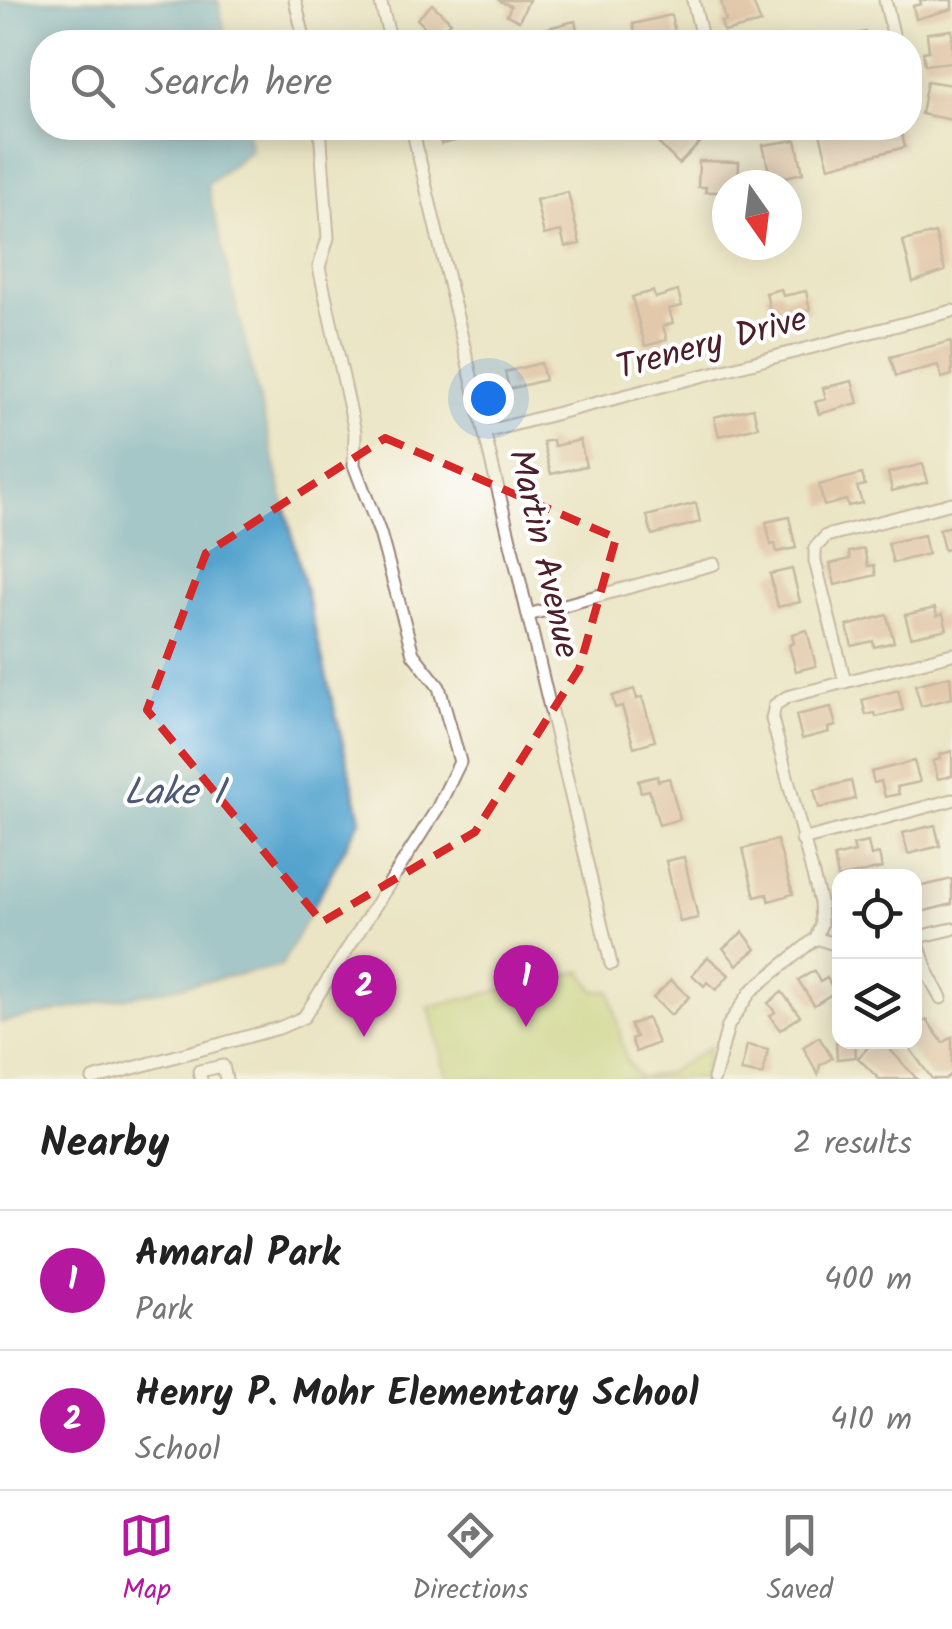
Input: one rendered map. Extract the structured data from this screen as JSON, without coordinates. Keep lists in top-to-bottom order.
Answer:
{
  "streets": {
    "street": ["Trenery Drive", "Martin Avenue"]
  },
  "crossings": [
    ["Trenery Drive", "Martin Avenue"]
  ],
  "water": ["Lake I"],
  "north": "bottom",
  "page": {
    "search": "Search here",
    "pins": ["1", "2"],
    "heading": ["Nearby", "2 results"],
    "list": [
      {
        "mark": "1",
        "name": "Amaral Park",
        "note": "Park",
        "value": "400 m"
      },
      {
        "mark": "2",
        "name": "Henry P. Mohr Elementary School",
        "note": "School",
        "value": "410 m"
      }
    ],
    "nav": ["Map", "Directions", "Saved"]
  }
}
